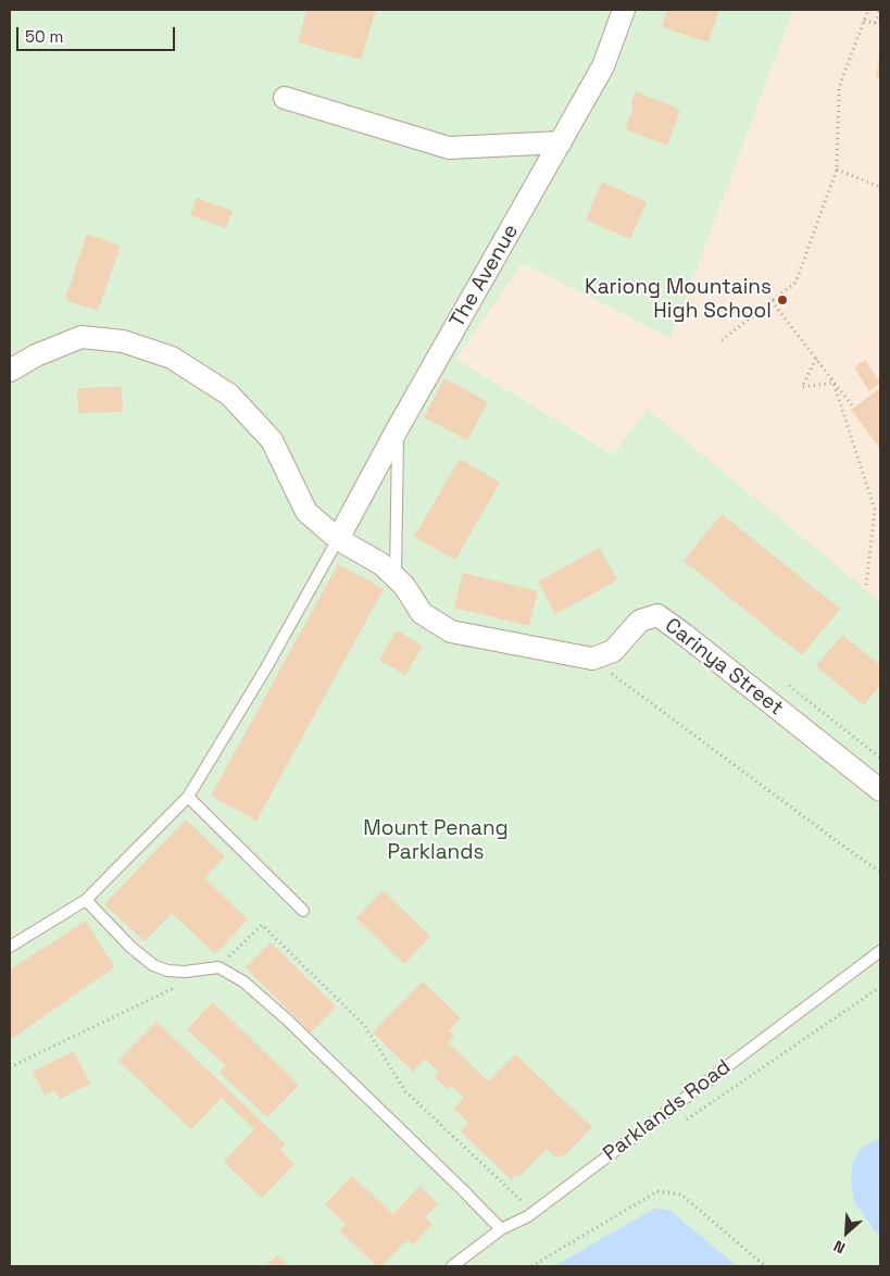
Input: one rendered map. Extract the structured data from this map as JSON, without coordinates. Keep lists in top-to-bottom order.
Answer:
{
  "streets": {
    "street": ["The Avenue", "Carinya Street"],
    "lane": ["Parklands Road"]
  },
  "parks": ["Mount Penang Parklands"],
  "places": ["Kariong Mountains High School"],
  "scale_bar": "50 m",
  "north": "bottom left"
}
